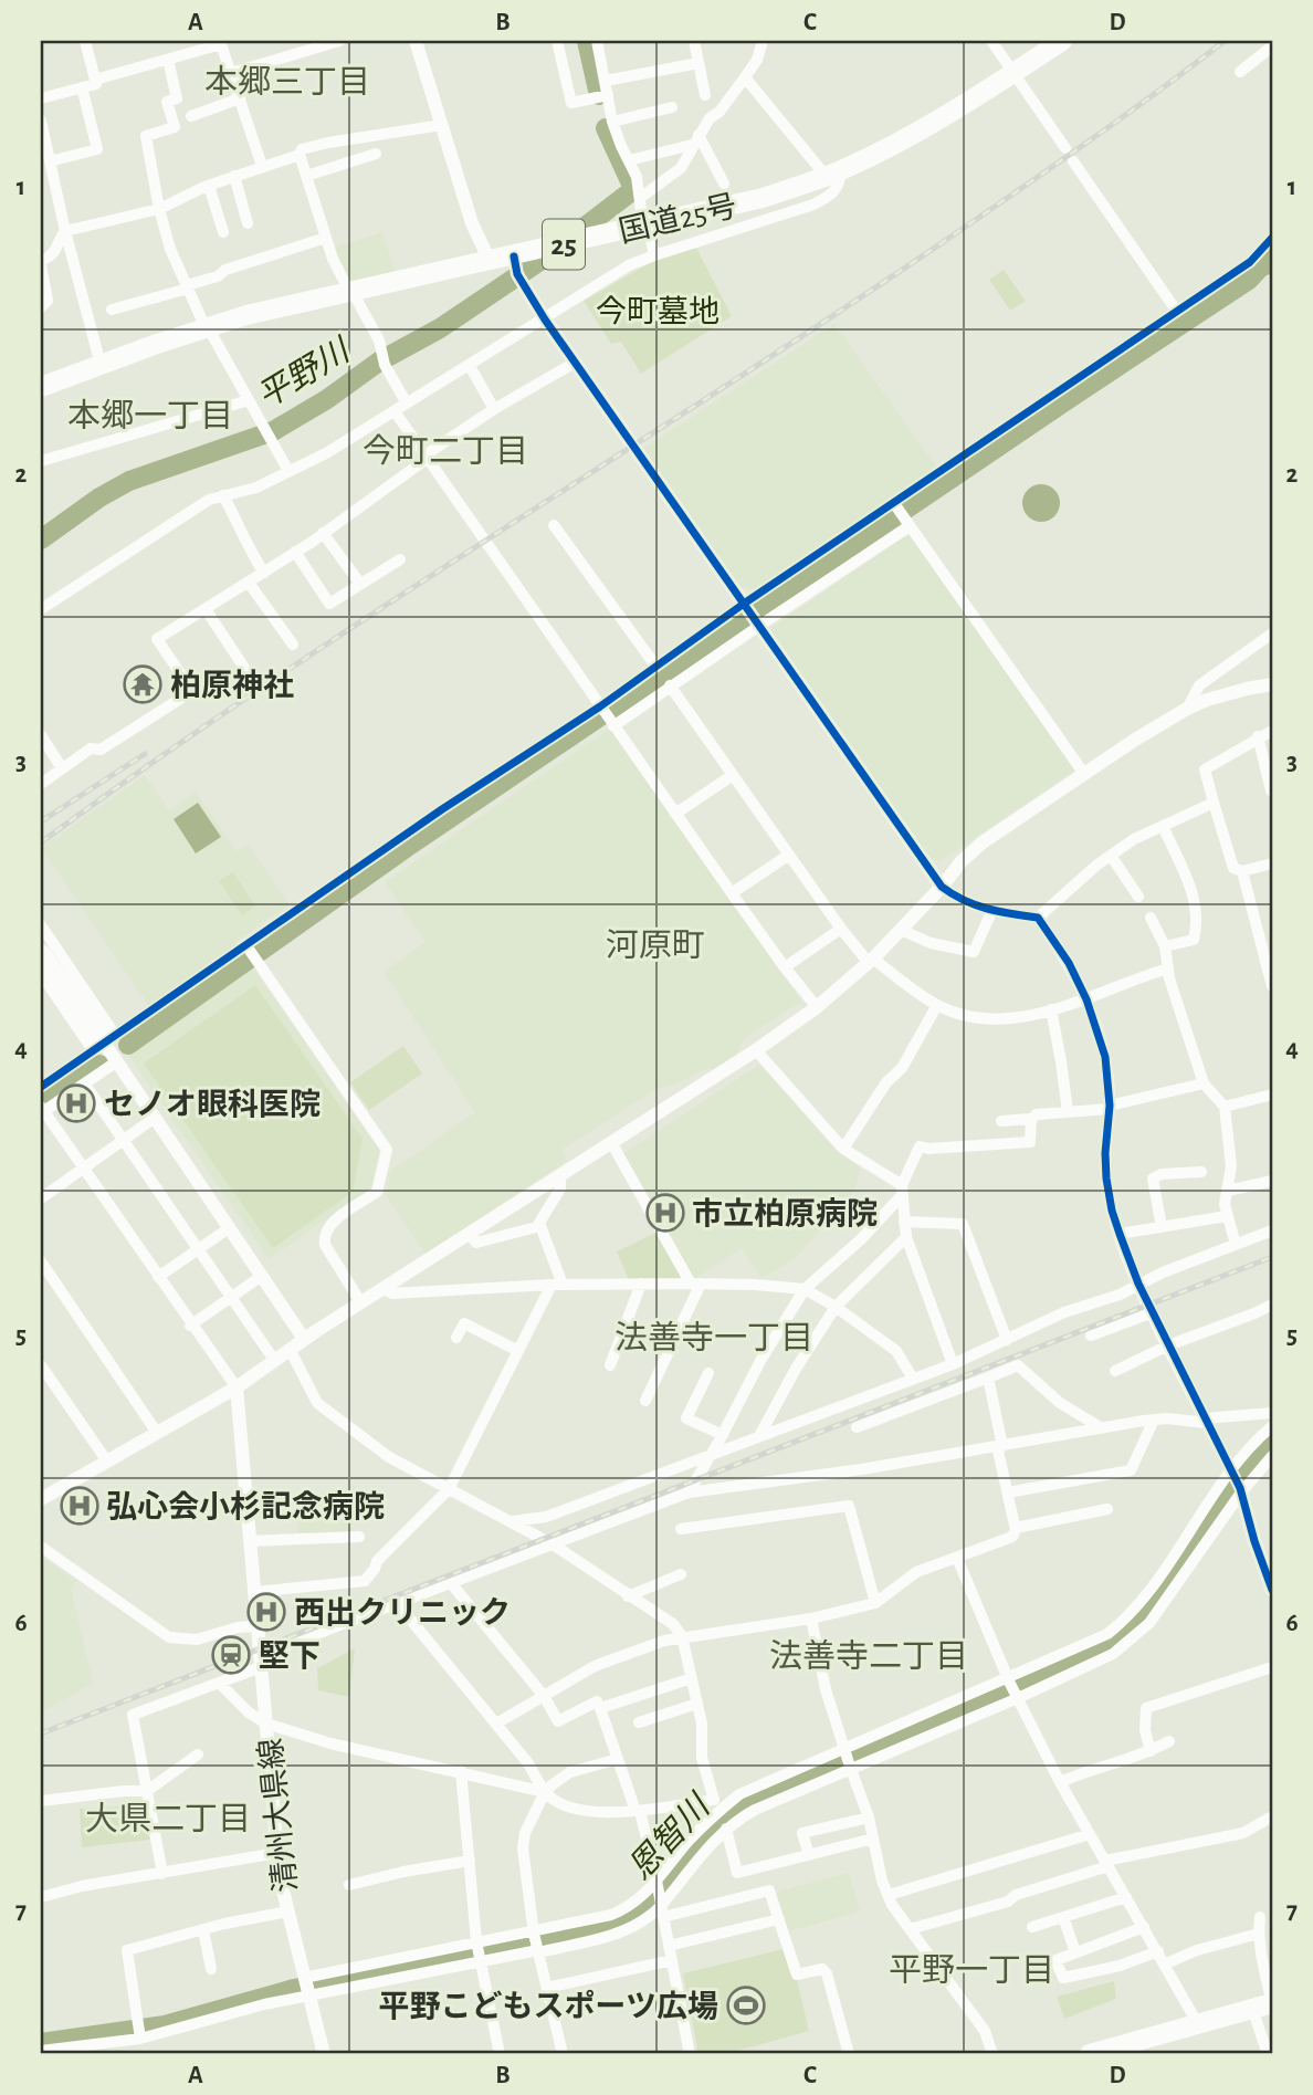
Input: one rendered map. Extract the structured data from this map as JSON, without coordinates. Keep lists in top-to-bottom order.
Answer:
{
  "streets": {
    "highway": ["国道25号", "25"],
    "street": ["清州大県線"]
  },
  "districts": [
    "本郷三丁目",
    "本郷一丁目",
    "今町二丁目",
    "河原町",
    "法善寺一丁目",
    "法善寺二丁目",
    "大県二丁目",
    "平野一丁目"
  ],
  "water": ["平野川", "恩智川"],
  "parks": ["今町墓地"],
  "places": {
    "temple": ["柏原神社"],
    "hospital": [
      "セノオ眼科医院",
      "市立柏原病院",
      "弘心会小杉記念病院",
      "西出クリニック"
    ],
    "station": ["堅下"],
    "sports": ["平野こどもスポーツ広場"]
  },
  "grid": {
    "columns": [
      "A",
      "B",
      "C",
      "D"
    ],
    "rows": [
      "1",
      "2",
      "3",
      "4",
      "5",
      "6",
      "7"
    ]
  }
}
